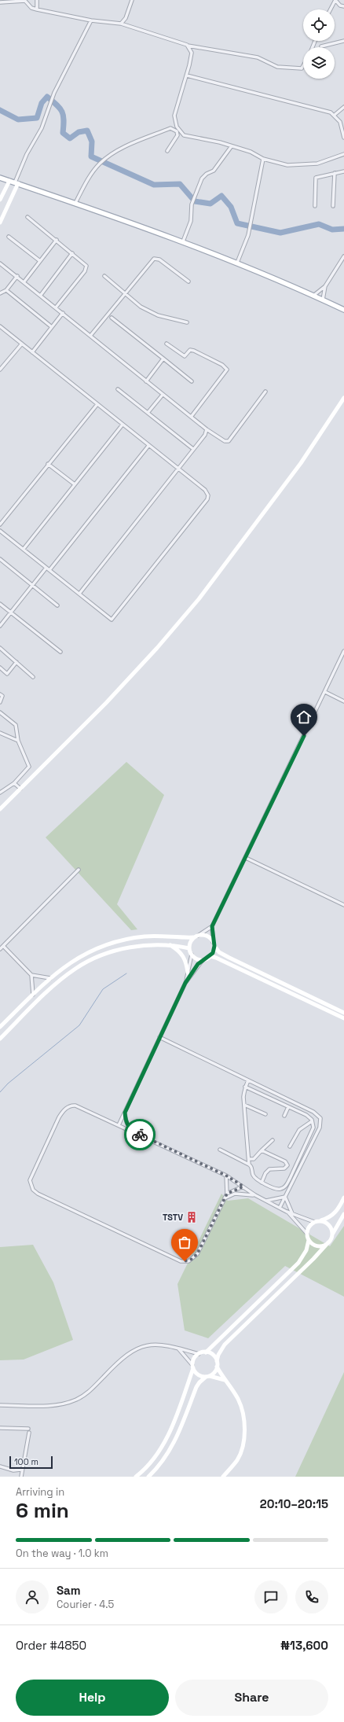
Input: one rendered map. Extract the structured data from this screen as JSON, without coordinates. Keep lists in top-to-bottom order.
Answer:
{
  "places": {
    "building": ["TSTV"]
  },
  "scale_bar": "100 m",
  "page": {
    "scale": "100 m",
    "heading": ["6 min", "Arriving in", "20:10–20:15"],
    "panel": [
      "Sam",
      "Courier · 4.5",
      "Order #4850",
      "₦13,600"
    ],
    "bar": "On the way · 1.0 km",
    "buttons": ["Help", "Share"]
  }
}
